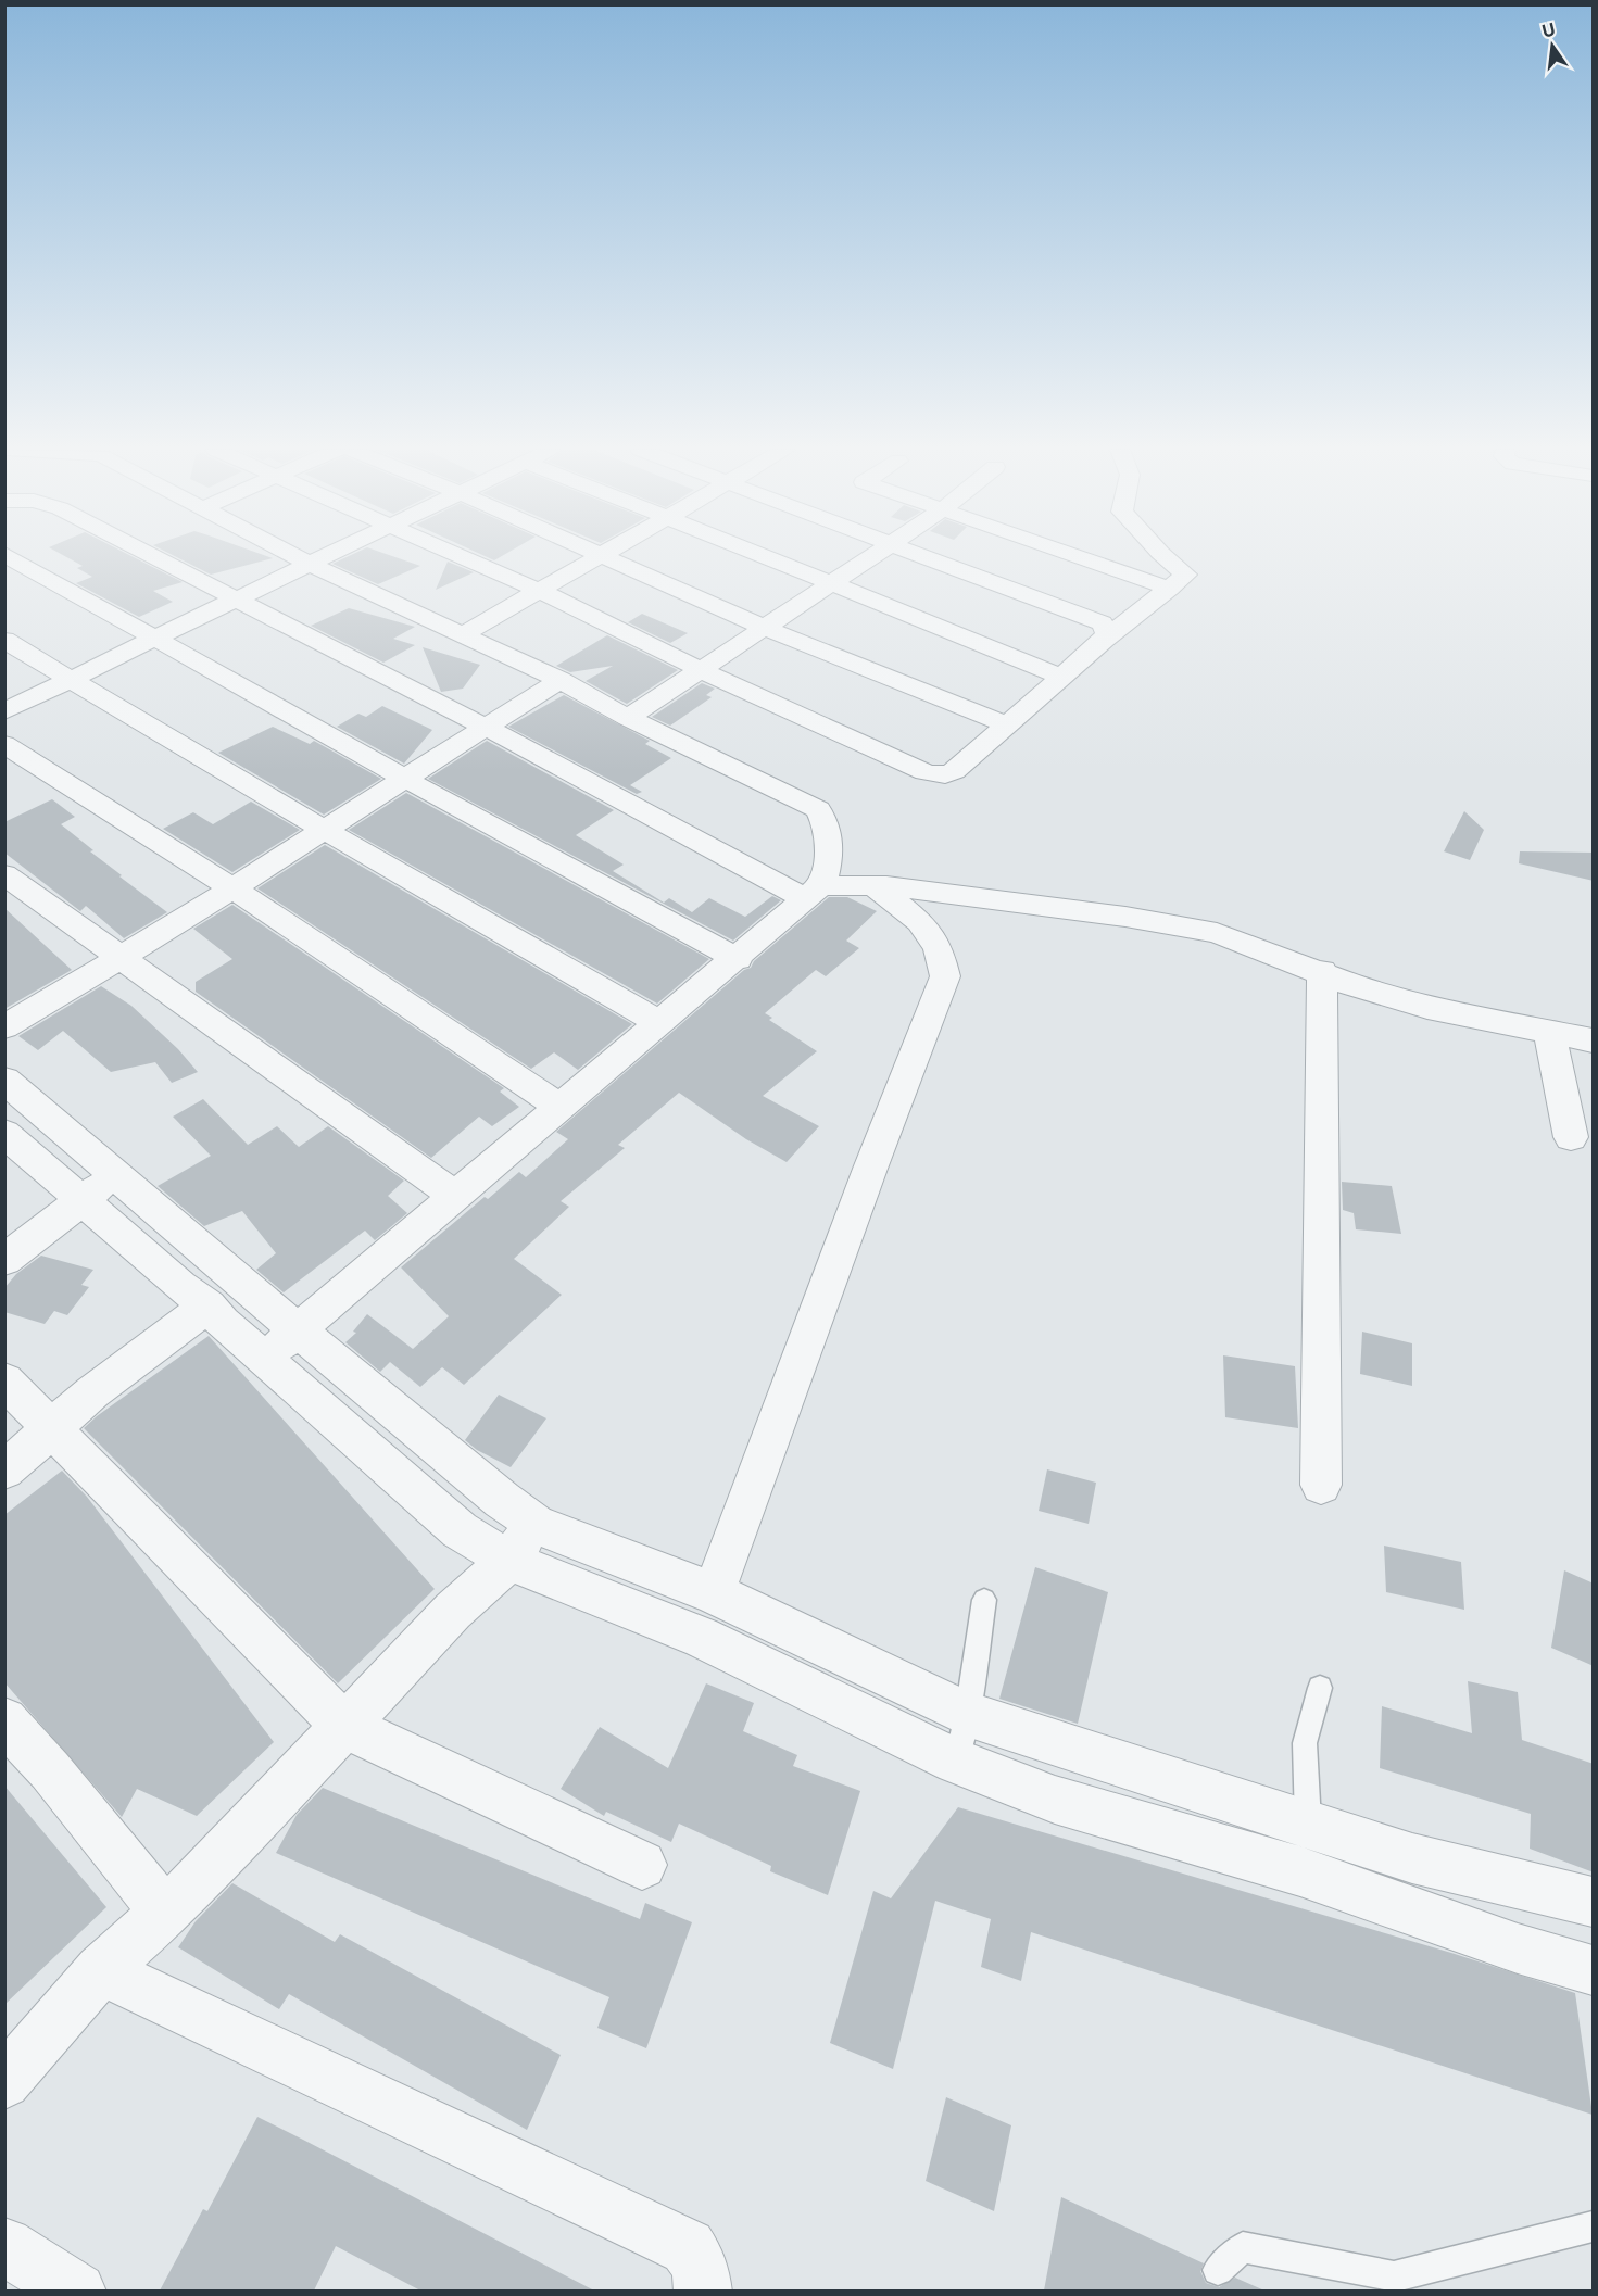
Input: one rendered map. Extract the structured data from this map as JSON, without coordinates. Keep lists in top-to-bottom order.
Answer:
{
  "north": "top"
}
